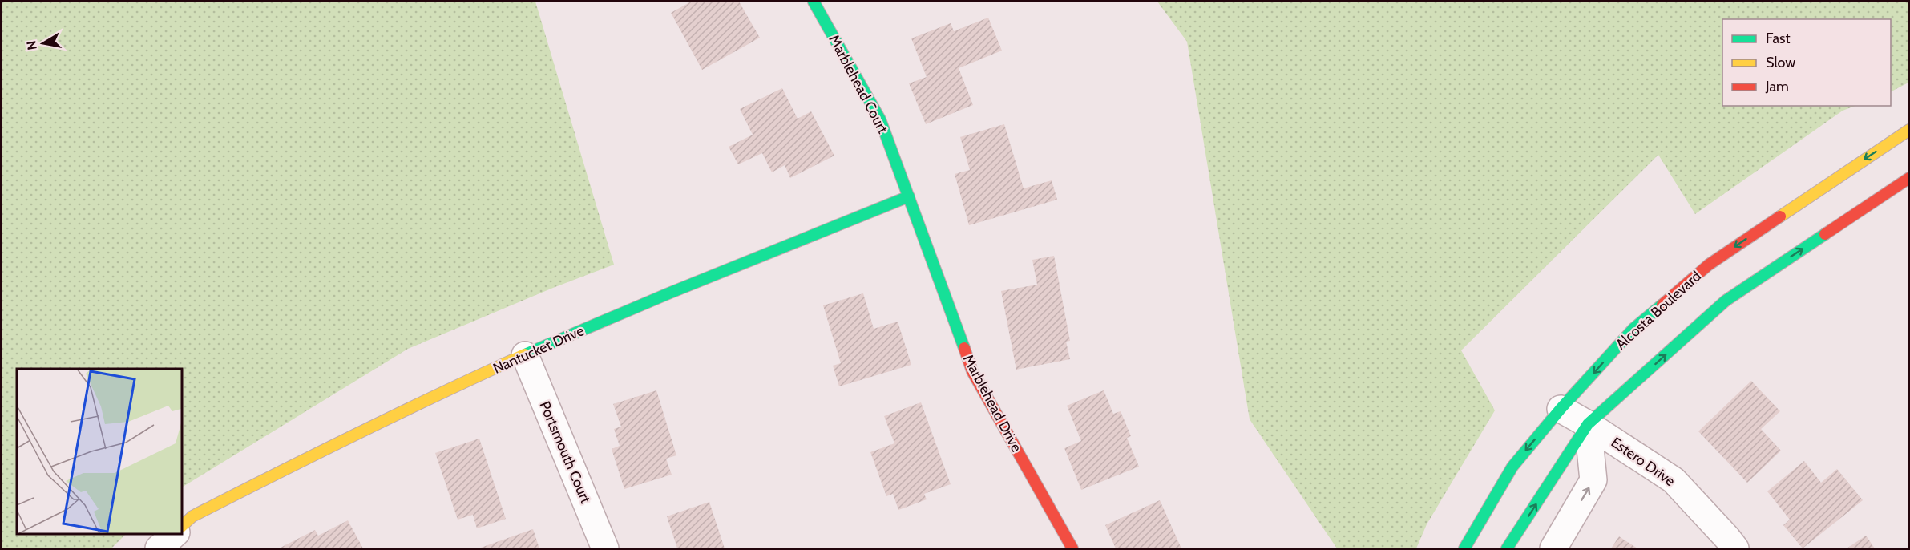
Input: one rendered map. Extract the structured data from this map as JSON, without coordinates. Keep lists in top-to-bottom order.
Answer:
{
  "streets": {
    "street": [
      "Marblehead Court",
      "Alcosta Boulevard",
      "Nantucket Drive",
      "Marblehead Drive",
      "Portsmouth Court",
      "Estero Drive"
    ]
  },
  "crossings": [
    ["Marblehead Court", "Nantucket Drive"],
    ["Marblehead Court", "Marblehead Drive"],
    ["Alcosta Boulevard", "Estero Drive"],
    ["Nantucket Drive", "Marblehead Drive"],
    ["Nantucket Drive", "Portsmouth Court"]
  ],
  "legend": ["Fast", "Slow", "Jam"],
  "north": "left"
}
